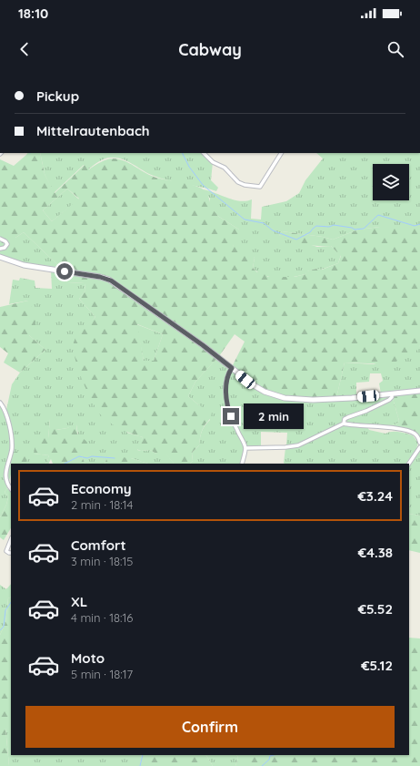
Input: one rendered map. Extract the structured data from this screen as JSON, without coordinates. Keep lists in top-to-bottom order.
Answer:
{
  "page": {
    "status": "18:10",
    "header": "Cabway",
    "banner": ["Pickup", "Mittelrautenbach"],
    "bubble": "2 min",
    "list": [
      {
        "name": "Economy",
        "note": "2 min · 18:14",
        "value": "€3.24"
      },
      {
        "name": "Comfort",
        "note": "3 min · 18:15",
        "value": "€4.38"
      },
      {
        "name": "XL",
        "note": "4 min · 18:16",
        "value": "€5.52"
      },
      {
        "name": "Moto",
        "note": "5 min · 18:17",
        "value": "€5.12"
      }
    ],
    "buttons": "Confirm"
  }
}
